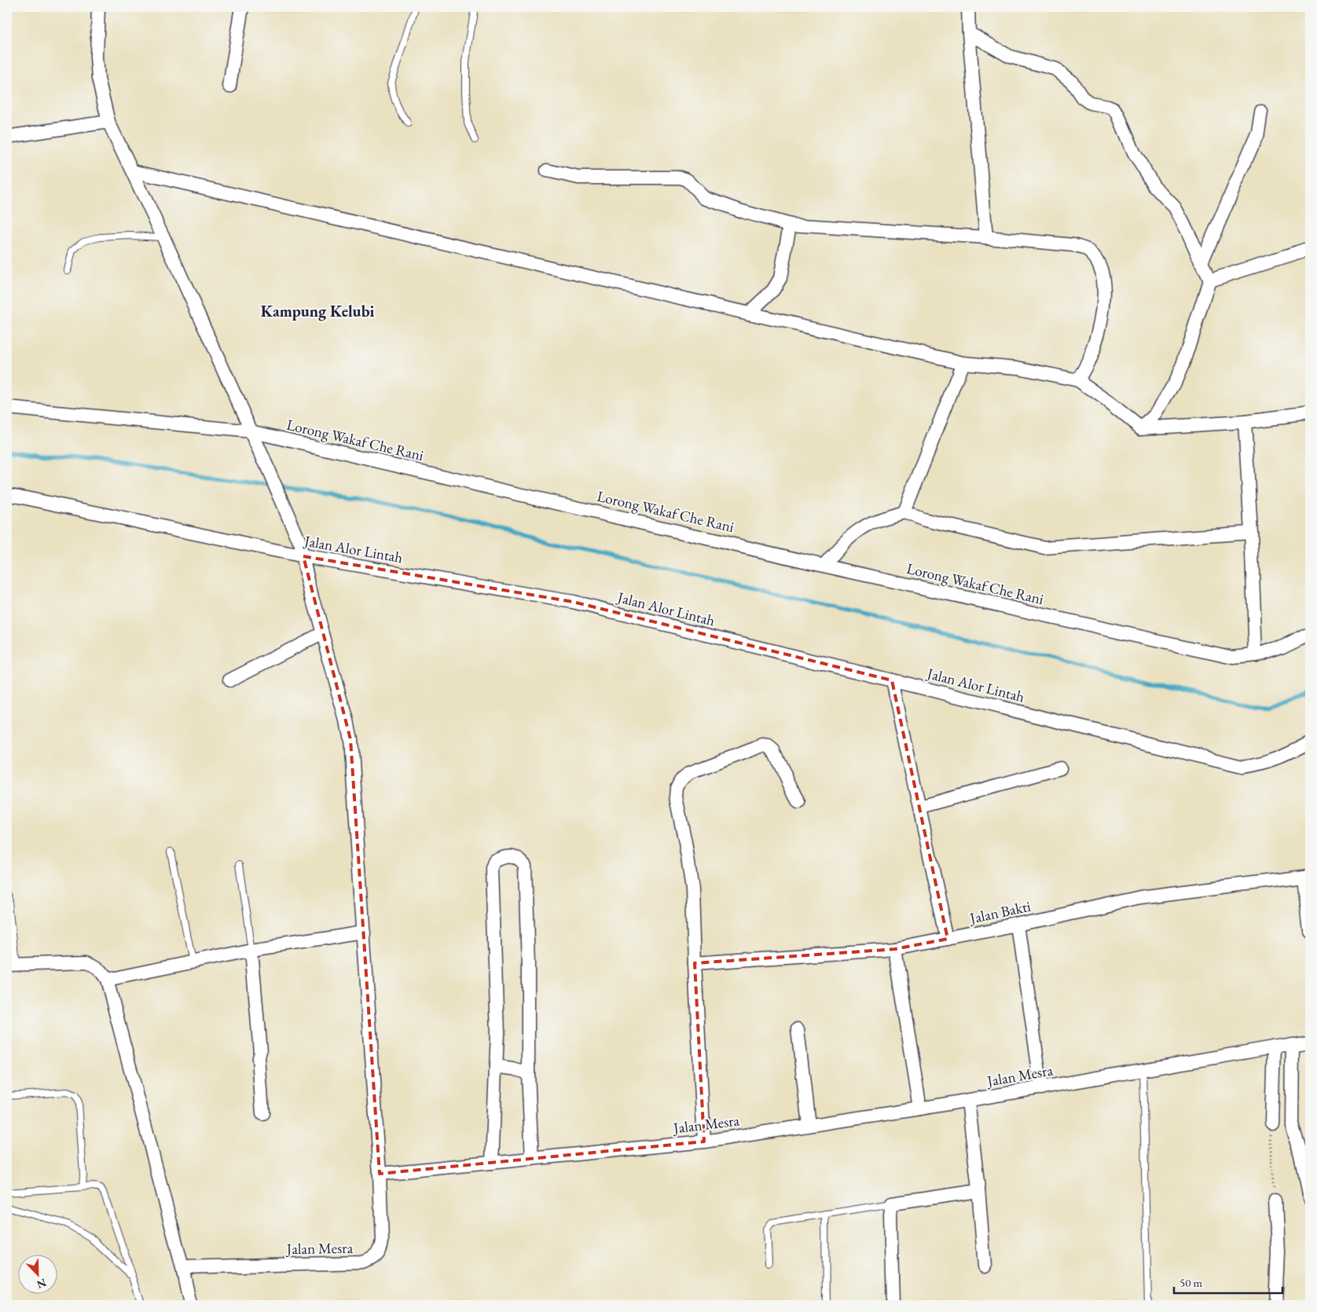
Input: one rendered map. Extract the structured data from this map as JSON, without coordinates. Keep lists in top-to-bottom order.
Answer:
{
  "streets": {
    "street": [
      "Lorong Wakaf Che Rani",
      "Jalan Alor Lintah",
      "Jalan Bakti",
      "Jalan Mesra"
    ]
  },
  "districts": ["Kampung Kelubi"],
  "scale_bar": "50 m",
  "north": "bottom right"
}
